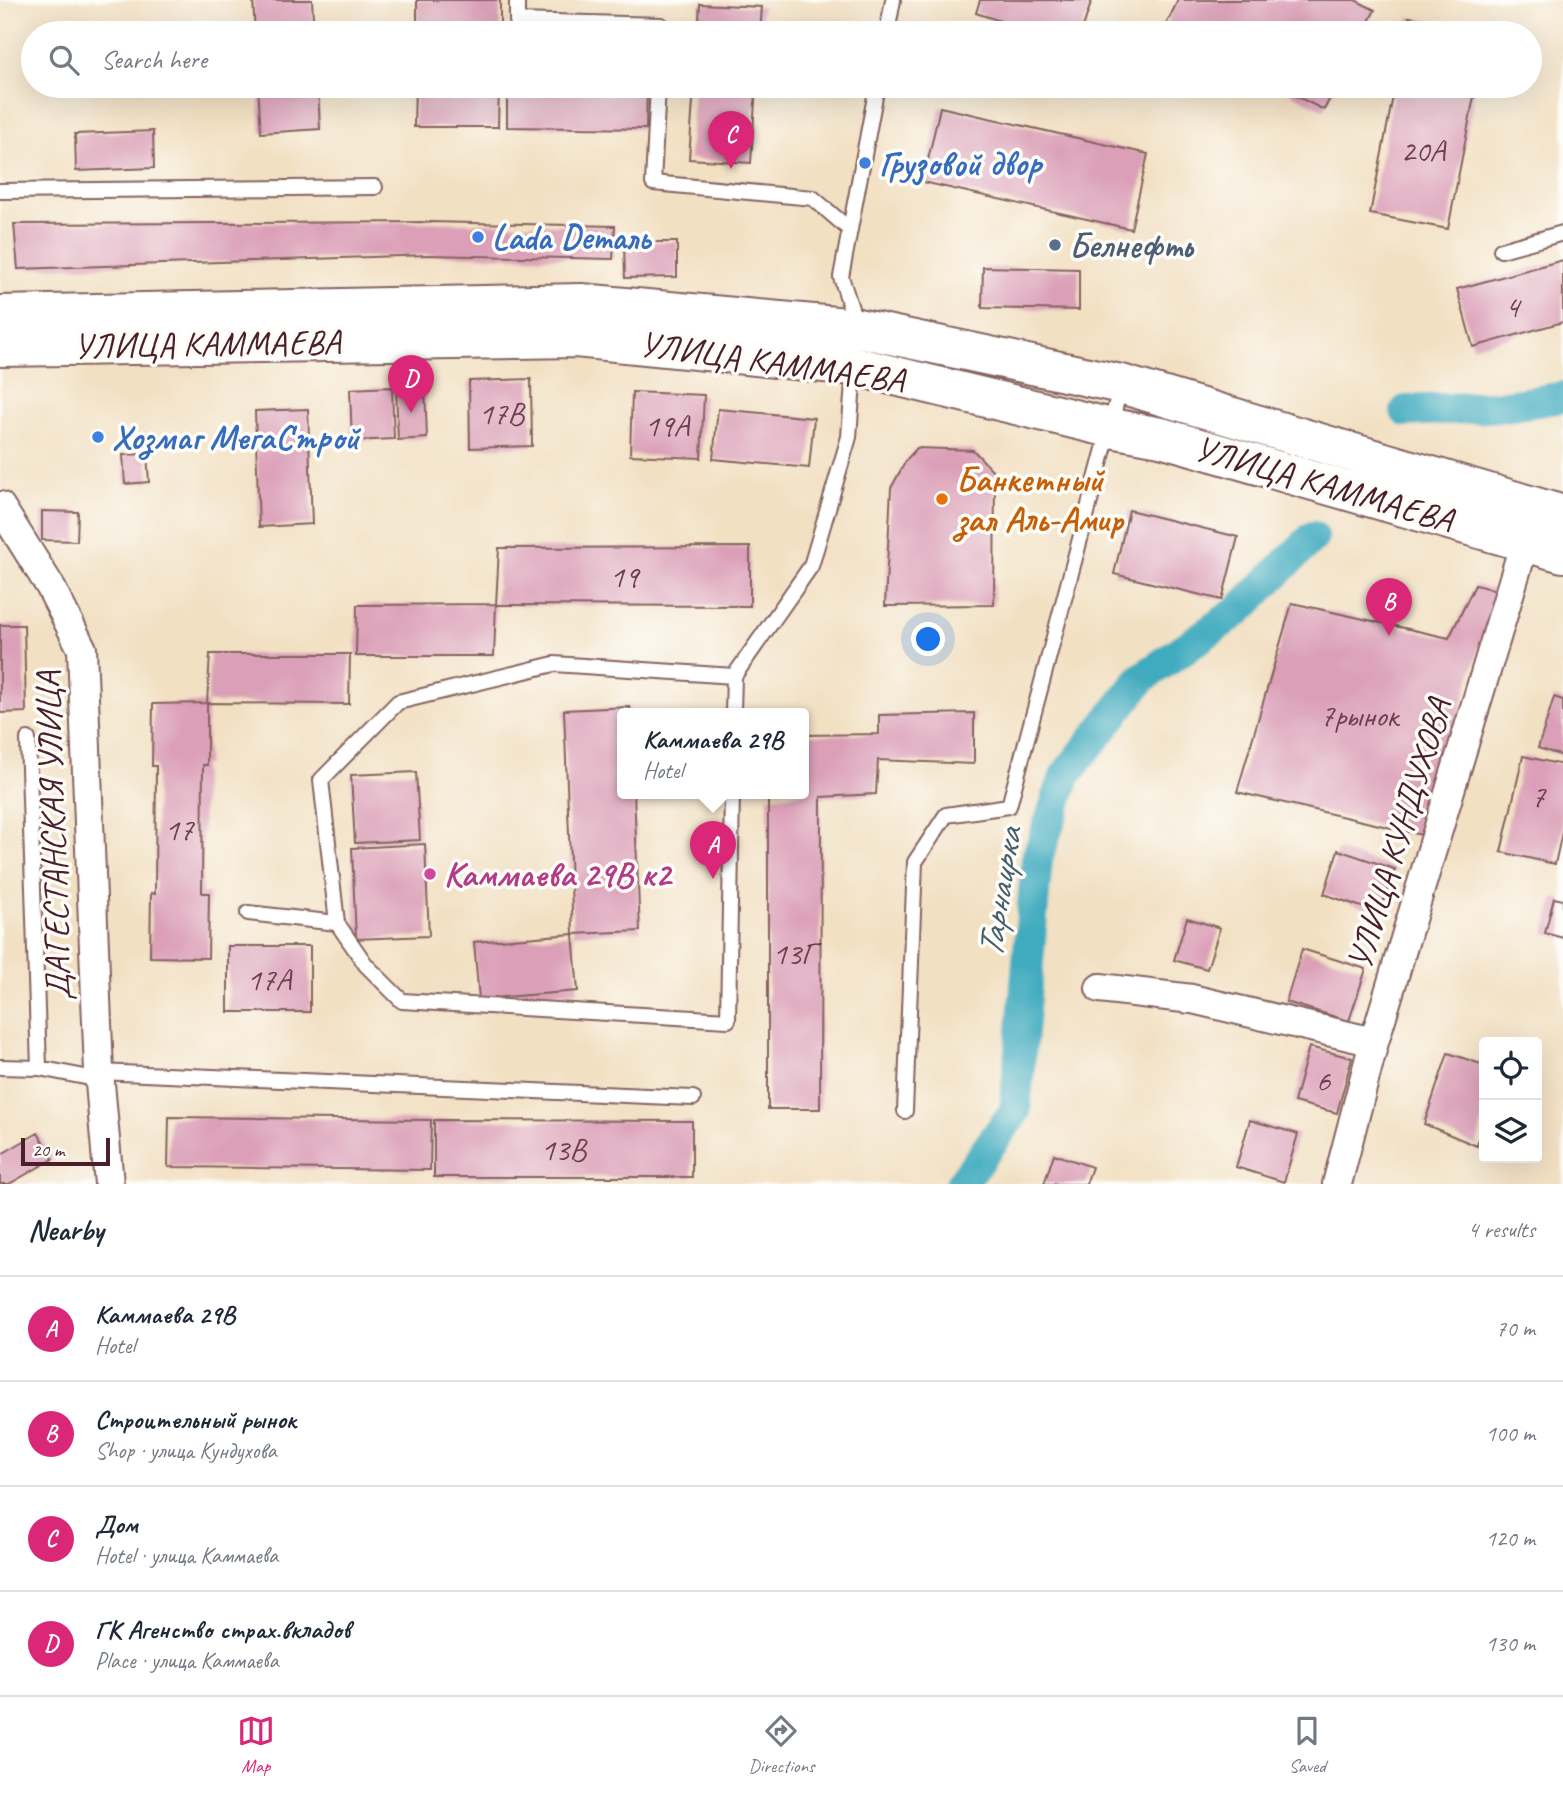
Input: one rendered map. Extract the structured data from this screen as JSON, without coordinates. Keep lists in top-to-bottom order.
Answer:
{
  "streets": {
    "main road": ["УЛИЦА КАММАЕВА"],
    "street": ["УЛИЦА КУНДУХОВА", "ДАГЕСТАНСКАЯ УЛИЦА"]
  },
  "crossings": [
    ["УЛИЦА КАММАЕВА", "УЛИЦА КУНДУХОВА"]
  ],
  "water": ["Тарнаирка"],
  "places": [
    "Грузовой двор",
    "Lada Dеталь",
    "Белнефть",
    "Хозмаг МегаСтрой",
    "Банкетный зал Аль-Амир",
    "Каммаева 29В к2"
  ],
  "house_numbers": [
    "20А",
    "4",
    "17В",
    "19А",
    "19",
    "7рынок",
    "7",
    "17",
    "13Г",
    "17А",
    "6",
    "13В"
  ],
  "scale_bar": "20 m",
  "page": {
    "search": "Search here",
    "pins": [
      "C",
      "D",
      "B",
      "A"
    ],
    "popup": ["Каммаева 29В", "Hotel"],
    "scale": "20 m",
    "heading": ["Nearby", "4 results"],
    "list": [
      {
        "mark": "A",
        "name": "Каммаева 29В",
        "note": "Hotel",
        "value": "70 m"
      },
      {
        "mark": "B",
        "name": "Строительный рынок",
        "note": "Shop · улица Кундухова",
        "value": "100 m"
      },
      {
        "mark": "C",
        "name": "Дом",
        "note": "Hotel · улица Каммаева",
        "value": "120 m"
      },
      {
        "mark": "D",
        "name": "ГК Агенство страх.вкладов",
        "note": "Place · улица Каммаева",
        "value": "130 m"
      }
    ],
    "nav": ["Map", "Directions", "Saved"]
  }
}
